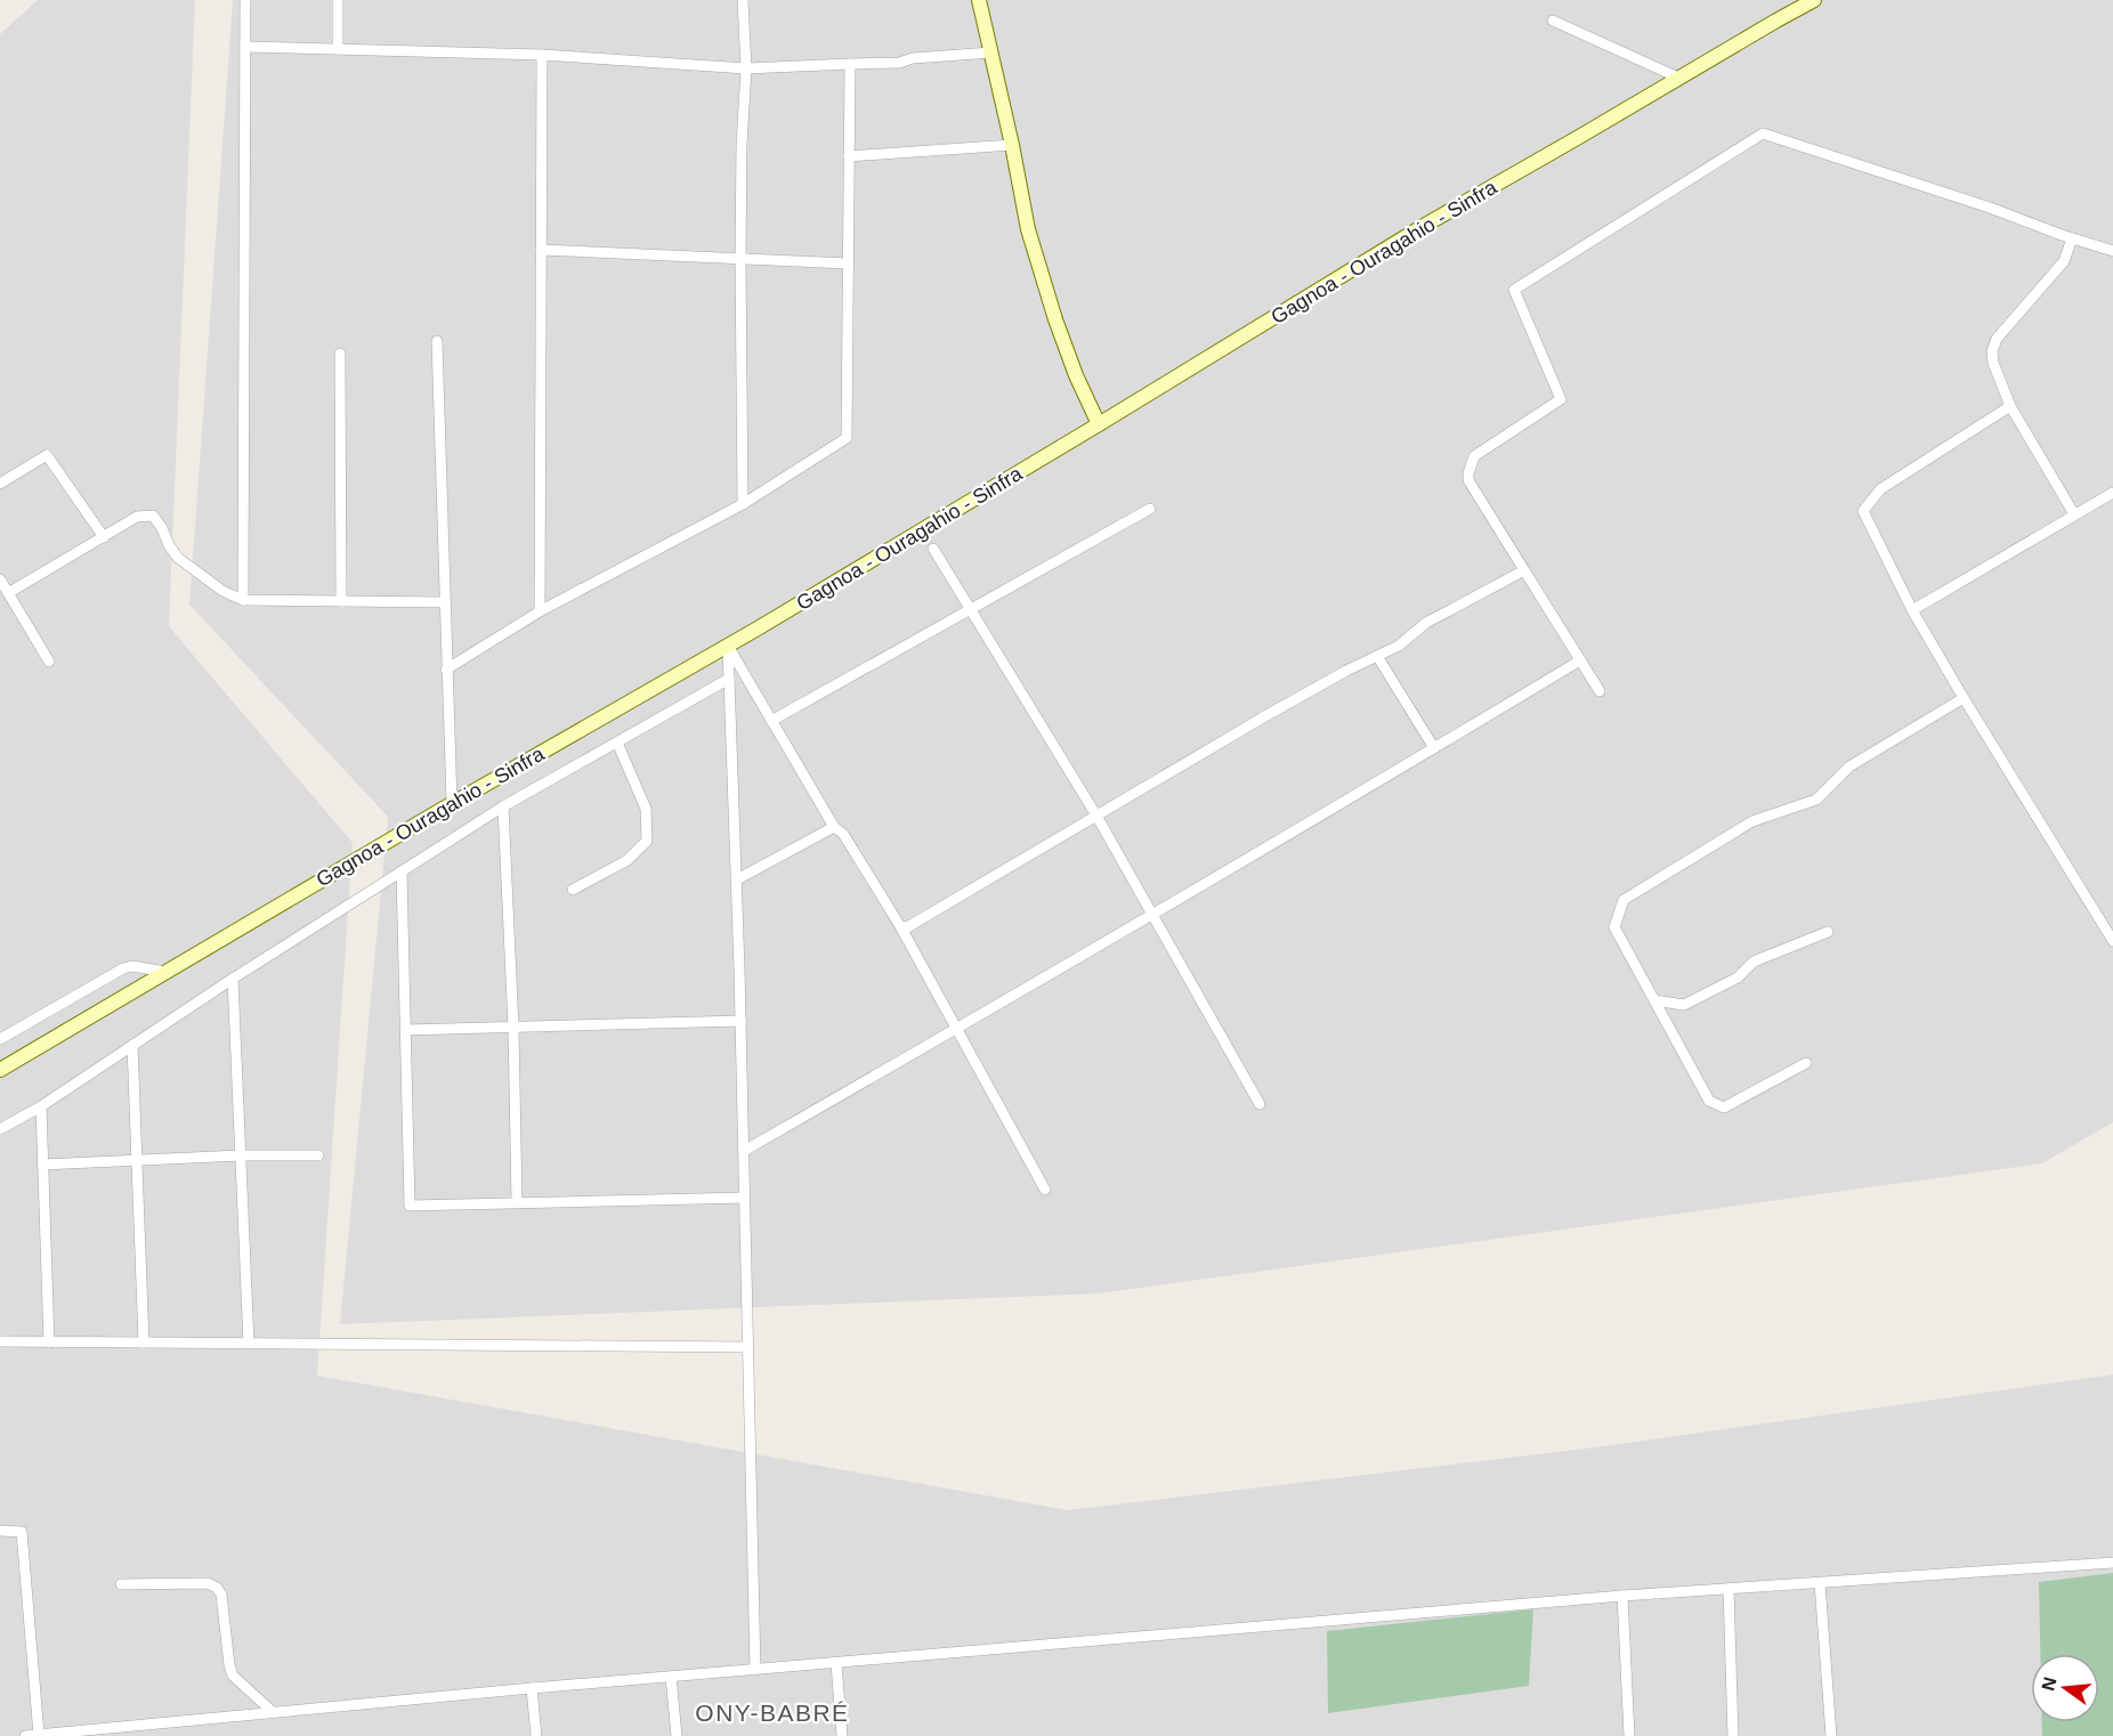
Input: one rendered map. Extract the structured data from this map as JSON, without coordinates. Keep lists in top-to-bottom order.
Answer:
{
  "streets": {
    "main road": ["Gagnoa - Ouragahio - Sinfra"]
  },
  "districts": ["ONY-BABRÉ"],
  "north": "left"
}
